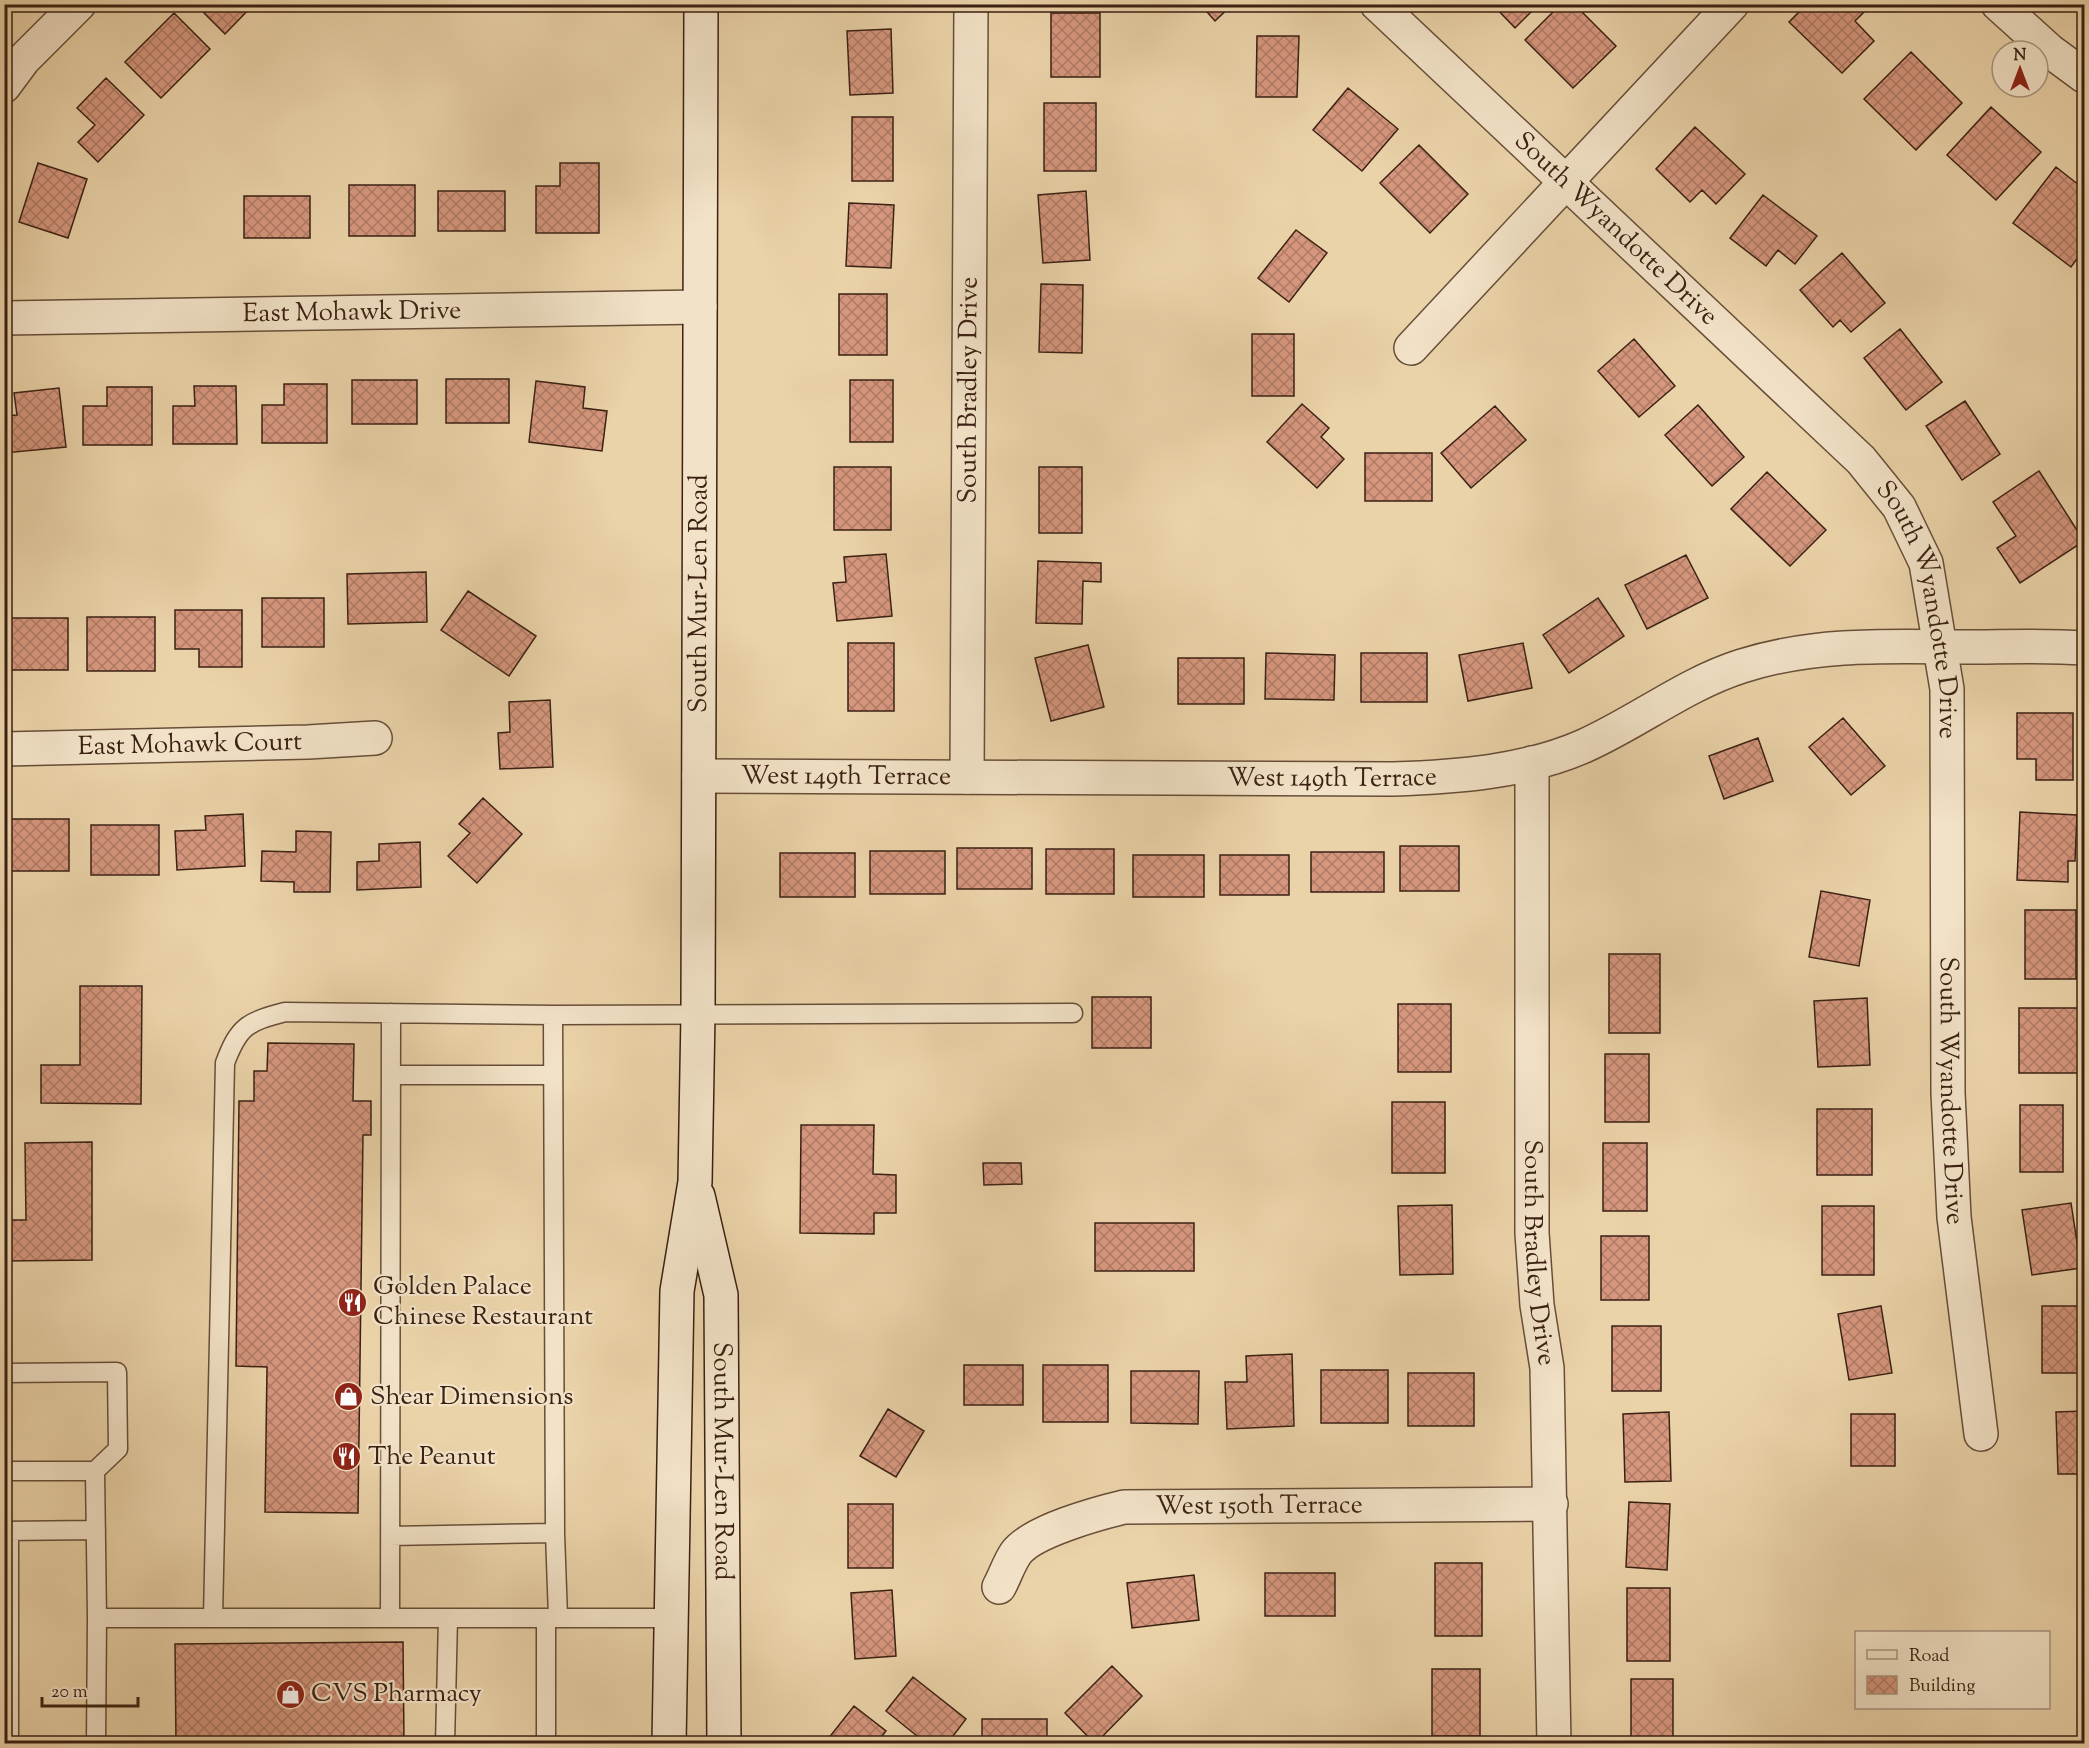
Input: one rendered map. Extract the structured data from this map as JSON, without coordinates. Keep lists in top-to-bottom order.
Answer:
{
  "streets": {
    "street": [
      "South Wyandotte Drive",
      "East Mohawk Drive",
      "South Bradley Drive",
      "South Mur-Len Road",
      "East Mohawk Court",
      "West 149th Terrace",
      "West 150th Terrace"
    ]
  },
  "crossings": [
    ["South Wyandotte Drive", "West 149th Terrace"],
    ["East Mohawk Drive", "South Mur-Len Road"],
    ["South Bradley Drive", "West 149th Terrace"],
    ["South Bradley Drive", "West 150th Terrace"],
    ["South Mur-Len Road", "West 149th Terrace"]
  ],
  "places": {
    "restaurant": ["Golden Palace Chinese Restaurant", "The Peanut"],
    "shop": ["Shear Dimensions", "CVS Pharmacy"]
  },
  "legend": ["Road", "Building"],
  "scale_bar": "20 m",
  "north": "top"
}
